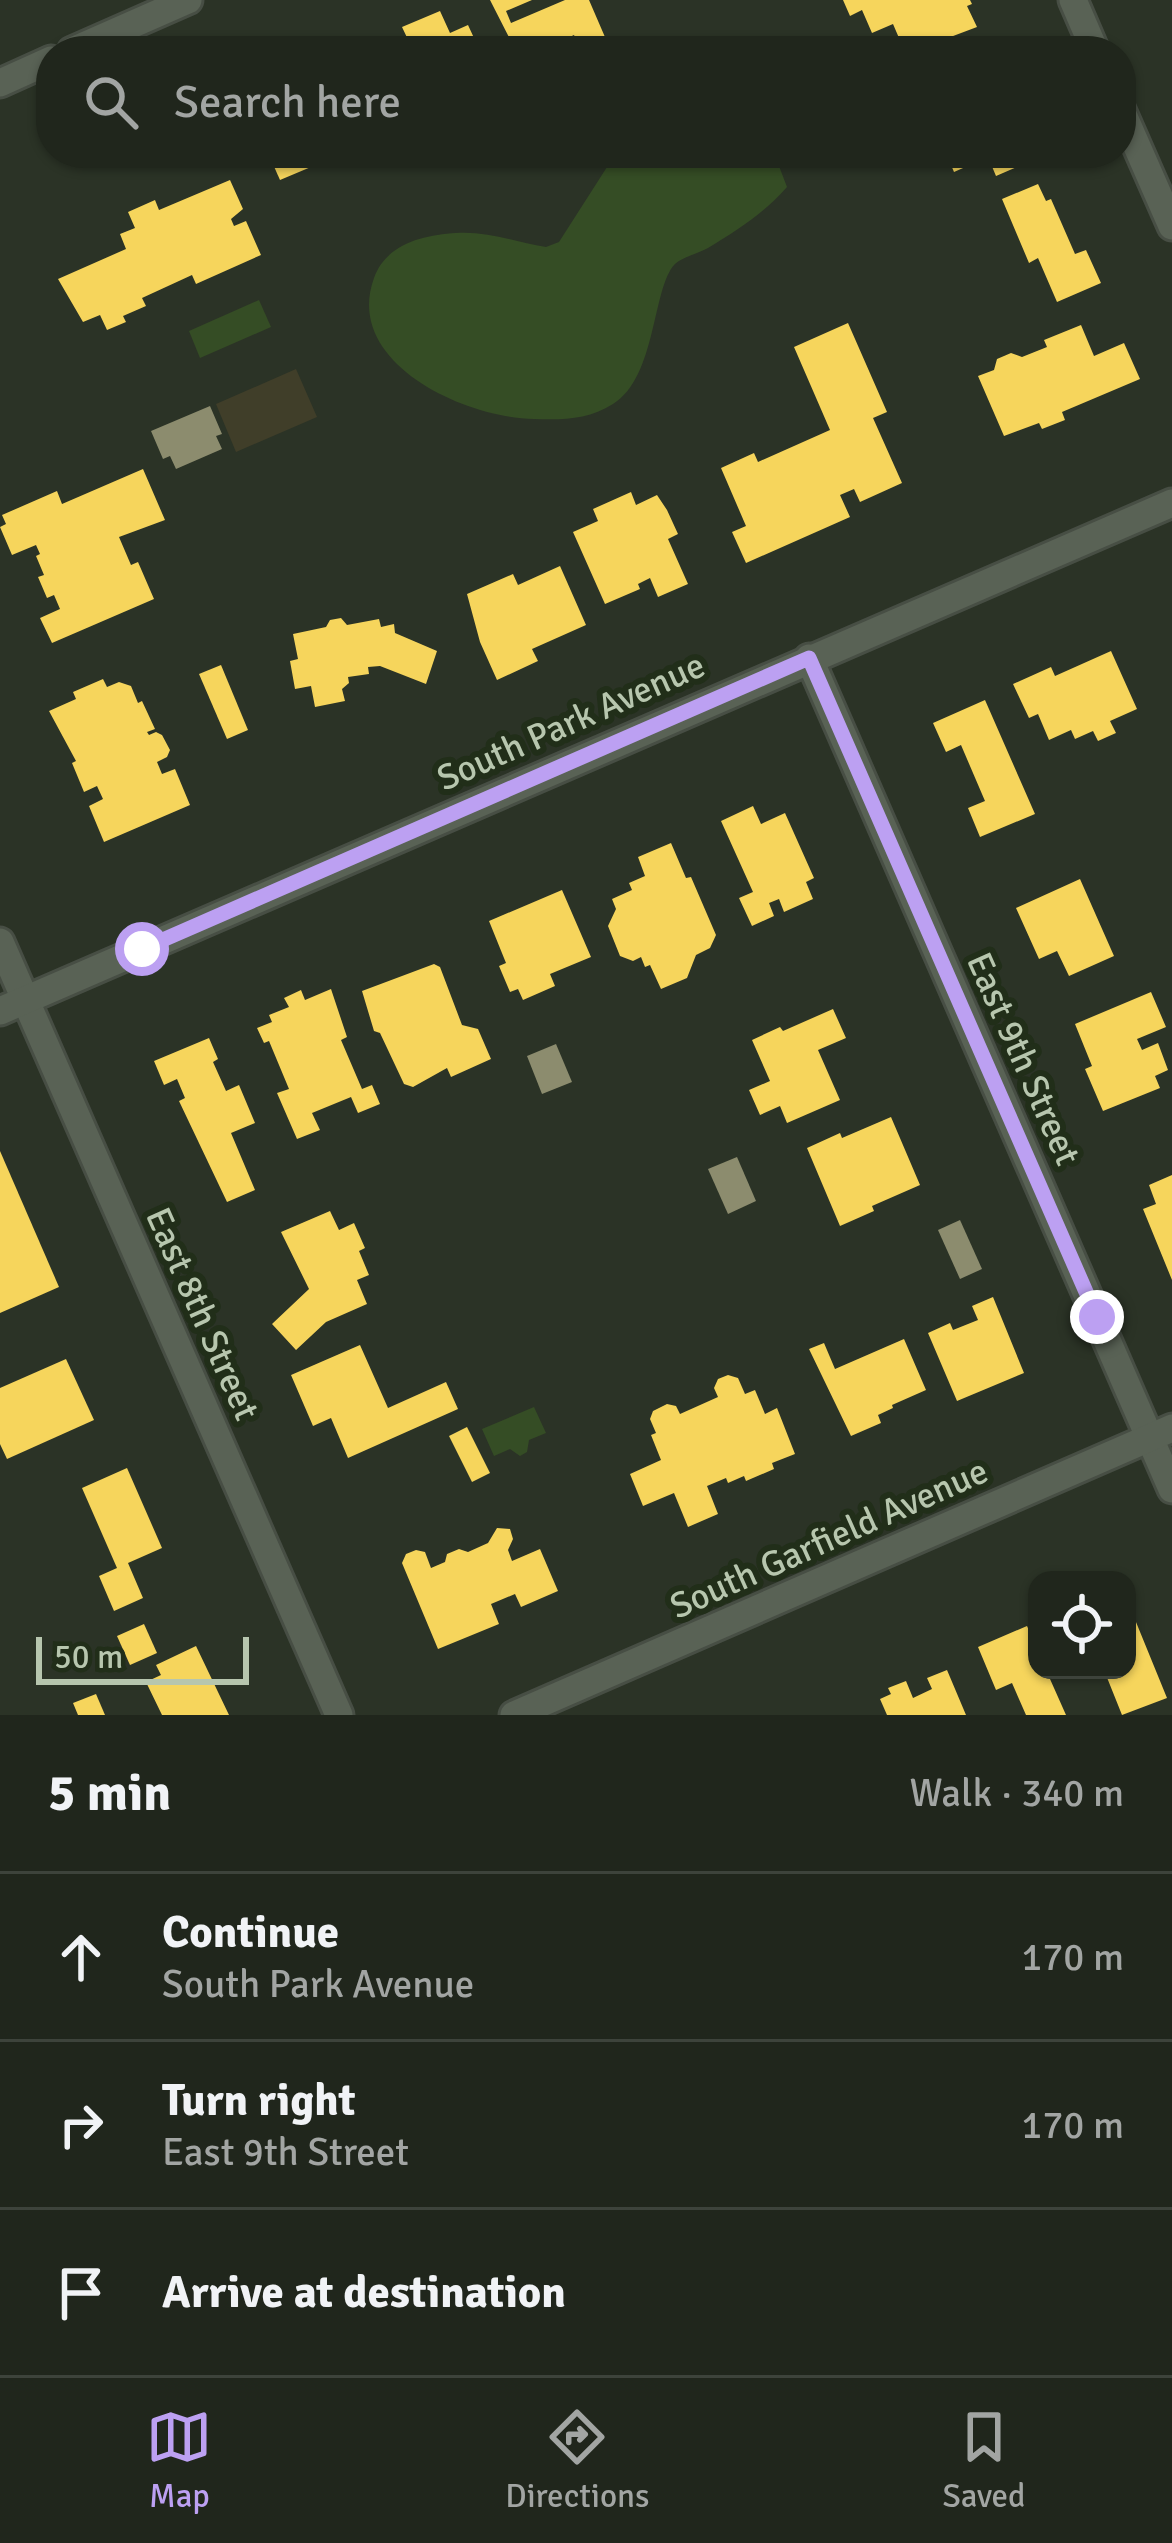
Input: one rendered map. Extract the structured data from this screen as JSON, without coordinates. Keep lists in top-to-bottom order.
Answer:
{
  "streets": {
    "street": [
      "South Park Avenue",
      "East 9th Street",
      "East 8th Street",
      "South Garfield Avenue"
    ]
  },
  "crossings": [
    ["South Park Avenue", "East 9th Street"],
    ["South Park Avenue", "East 8th Street"],
    ["East 9th Street", "South Garfield Avenue"]
  ],
  "scale_bar": "50 m",
  "page": {
    "search": "Search here",
    "scale": "50 m",
    "heading": ["5 min", "Walk · 340 m"],
    "list": [
      ["Continue", "South Park Avenue", "170 m"],
      ["Turn right", "East 9th Street", "170 m"],
      "Arrive at destination"
    ],
    "nav": ["Map", "Directions", "Saved"]
  }
}
